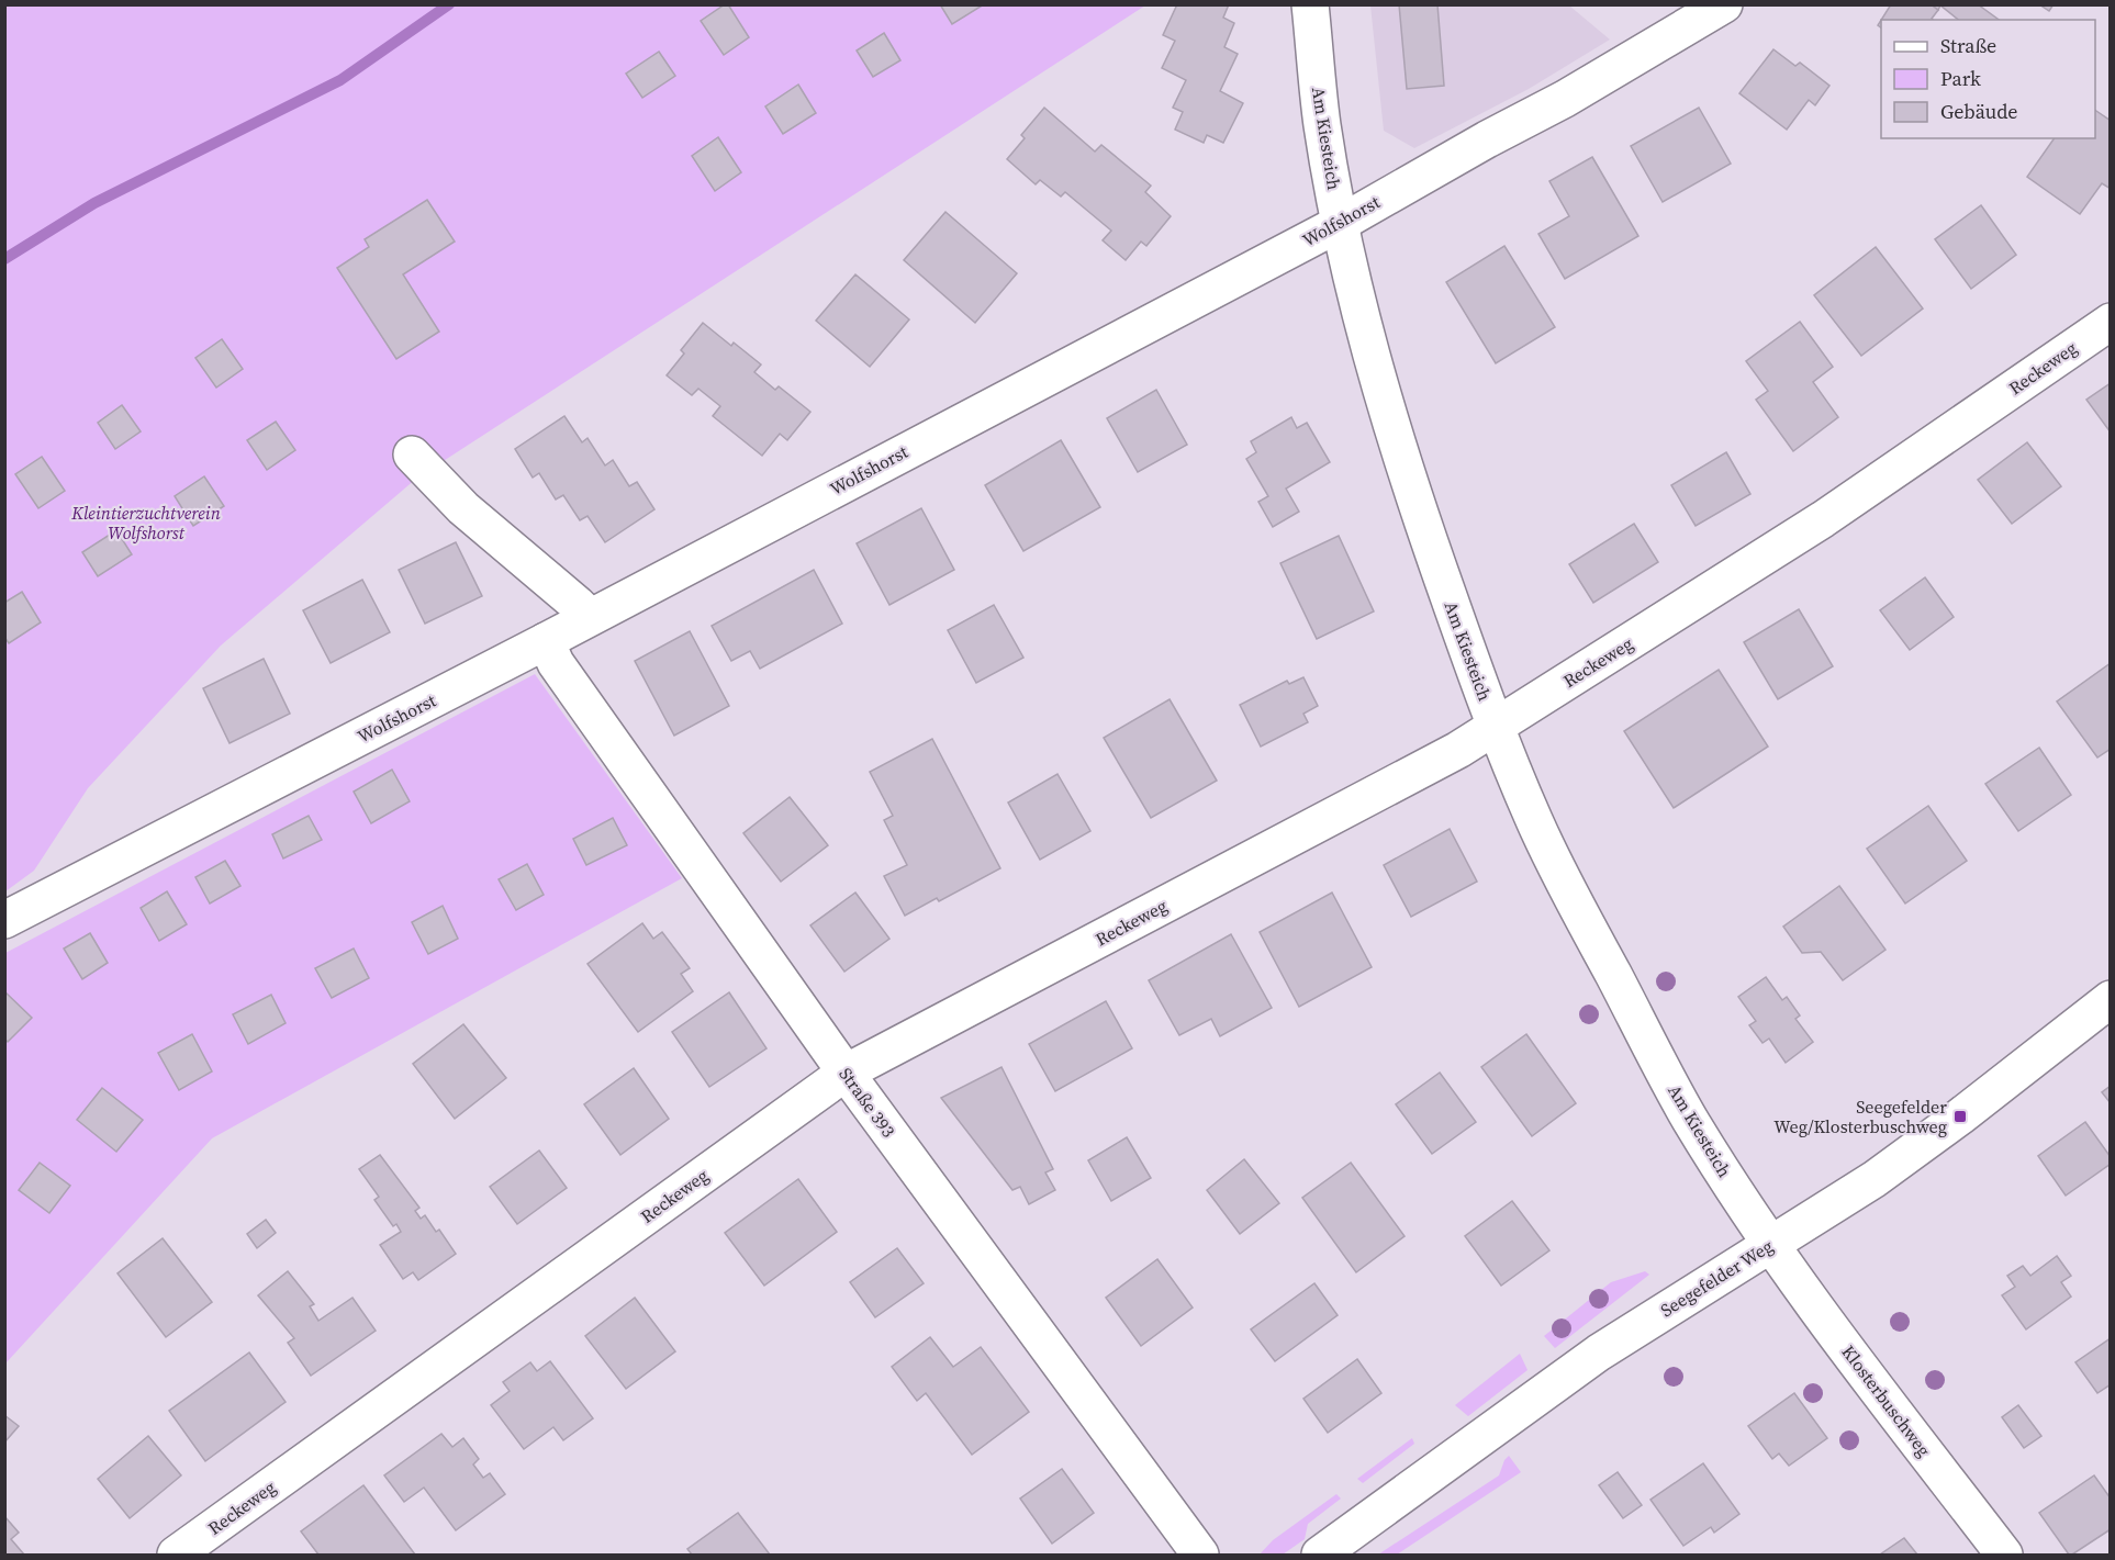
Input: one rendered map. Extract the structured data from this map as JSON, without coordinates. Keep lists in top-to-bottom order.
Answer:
{
  "streets": {
    "street": [
      "Am Kiesteich",
      "Wolfshorst",
      "Reckeweg",
      "Straße 393",
      "Seegefelder Weg",
      "Klosterbuschweg"
    ]
  },
  "crossings": [
    ["Am Kiesteich", "Wolfshorst"],
    ["Am Kiesteich", "Reckeweg"],
    ["Am Kiesteich", "Seegefelder Weg"],
    ["Am Kiesteich", "Klosterbuschweg"],
    ["Wolfshorst", "Straße 393"],
    ["Reckeweg", "Straße 393"],
    ["Seegefelder Weg", "Klosterbuschweg"]
  ],
  "parks": ["Kleintierzuchtverein Wolfshorst"],
  "places": {
    "transit": ["Seegefelder Weg/Klosterbuschweg"]
  },
  "legend": ["Straße", "Park", "Gebäude"]
}
